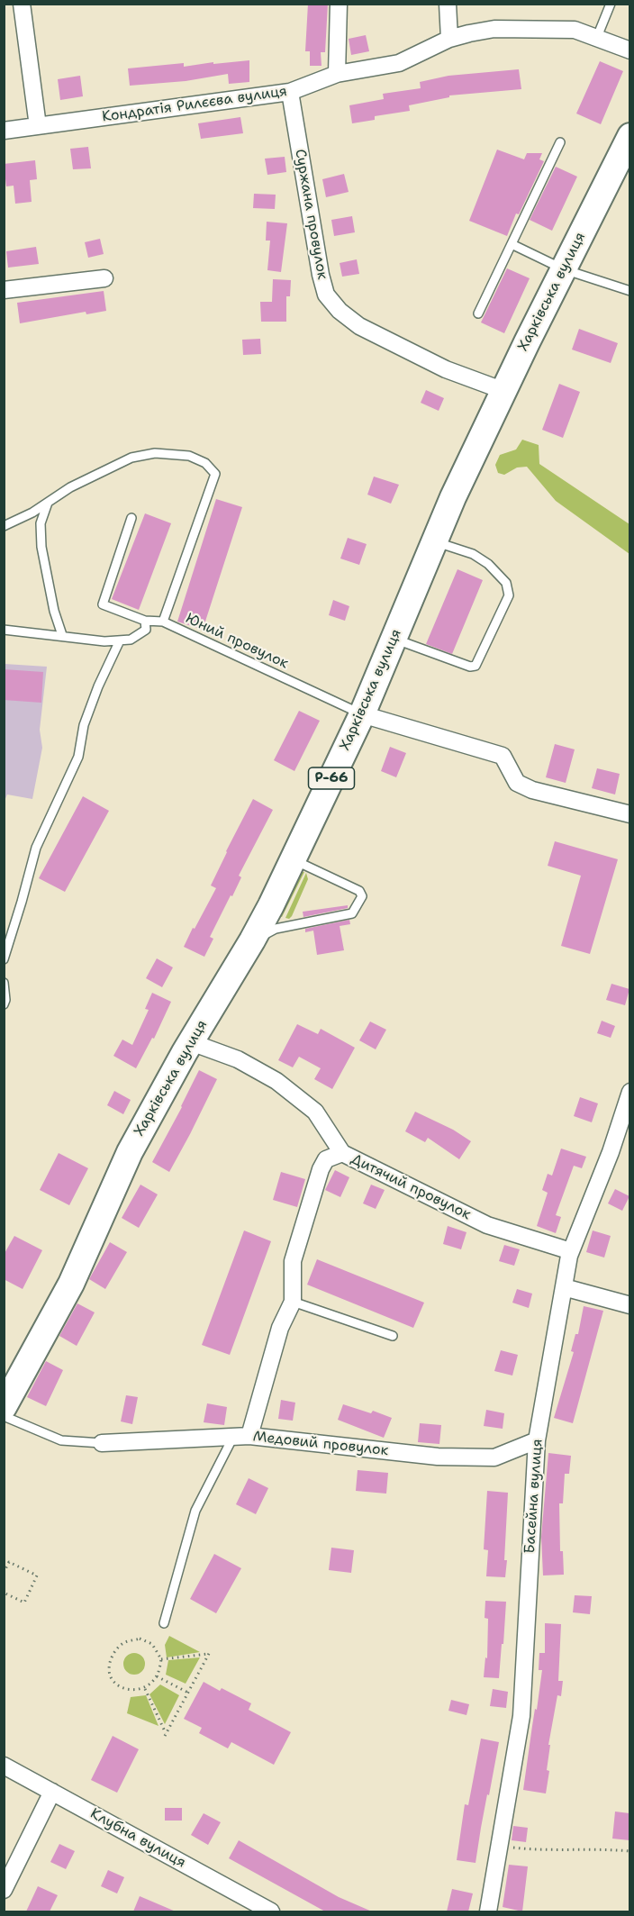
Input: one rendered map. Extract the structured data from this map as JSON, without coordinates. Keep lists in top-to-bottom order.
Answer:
{
  "streets": {
    "main road": ["Харківська вулиця", "Р-66"],
    "street": [
      "Кондратія Рилєєва вулиця",
      "Суржана провулок",
      "Дитячий провулок",
      "Медовий провулок",
      "Басейна вулиця",
      "Клубна вулиця"
    ],
    "lane": ["Юний провулок"]
  },
  "crossings": [
    ["Кондратія Рилєєва вулиця", "Суржана провулок"],
    ["Суржана провулок", "Харківська вулиця"],
    ["Харківська вулиця", "Юний провулок"],
    ["Харківська вулиця", "Дитячий провулок"],
    ["Дитячий провулок", "Басейна вулиця"],
    ["Медовий провулок", "Басейна вулиця"]
  ]
}
